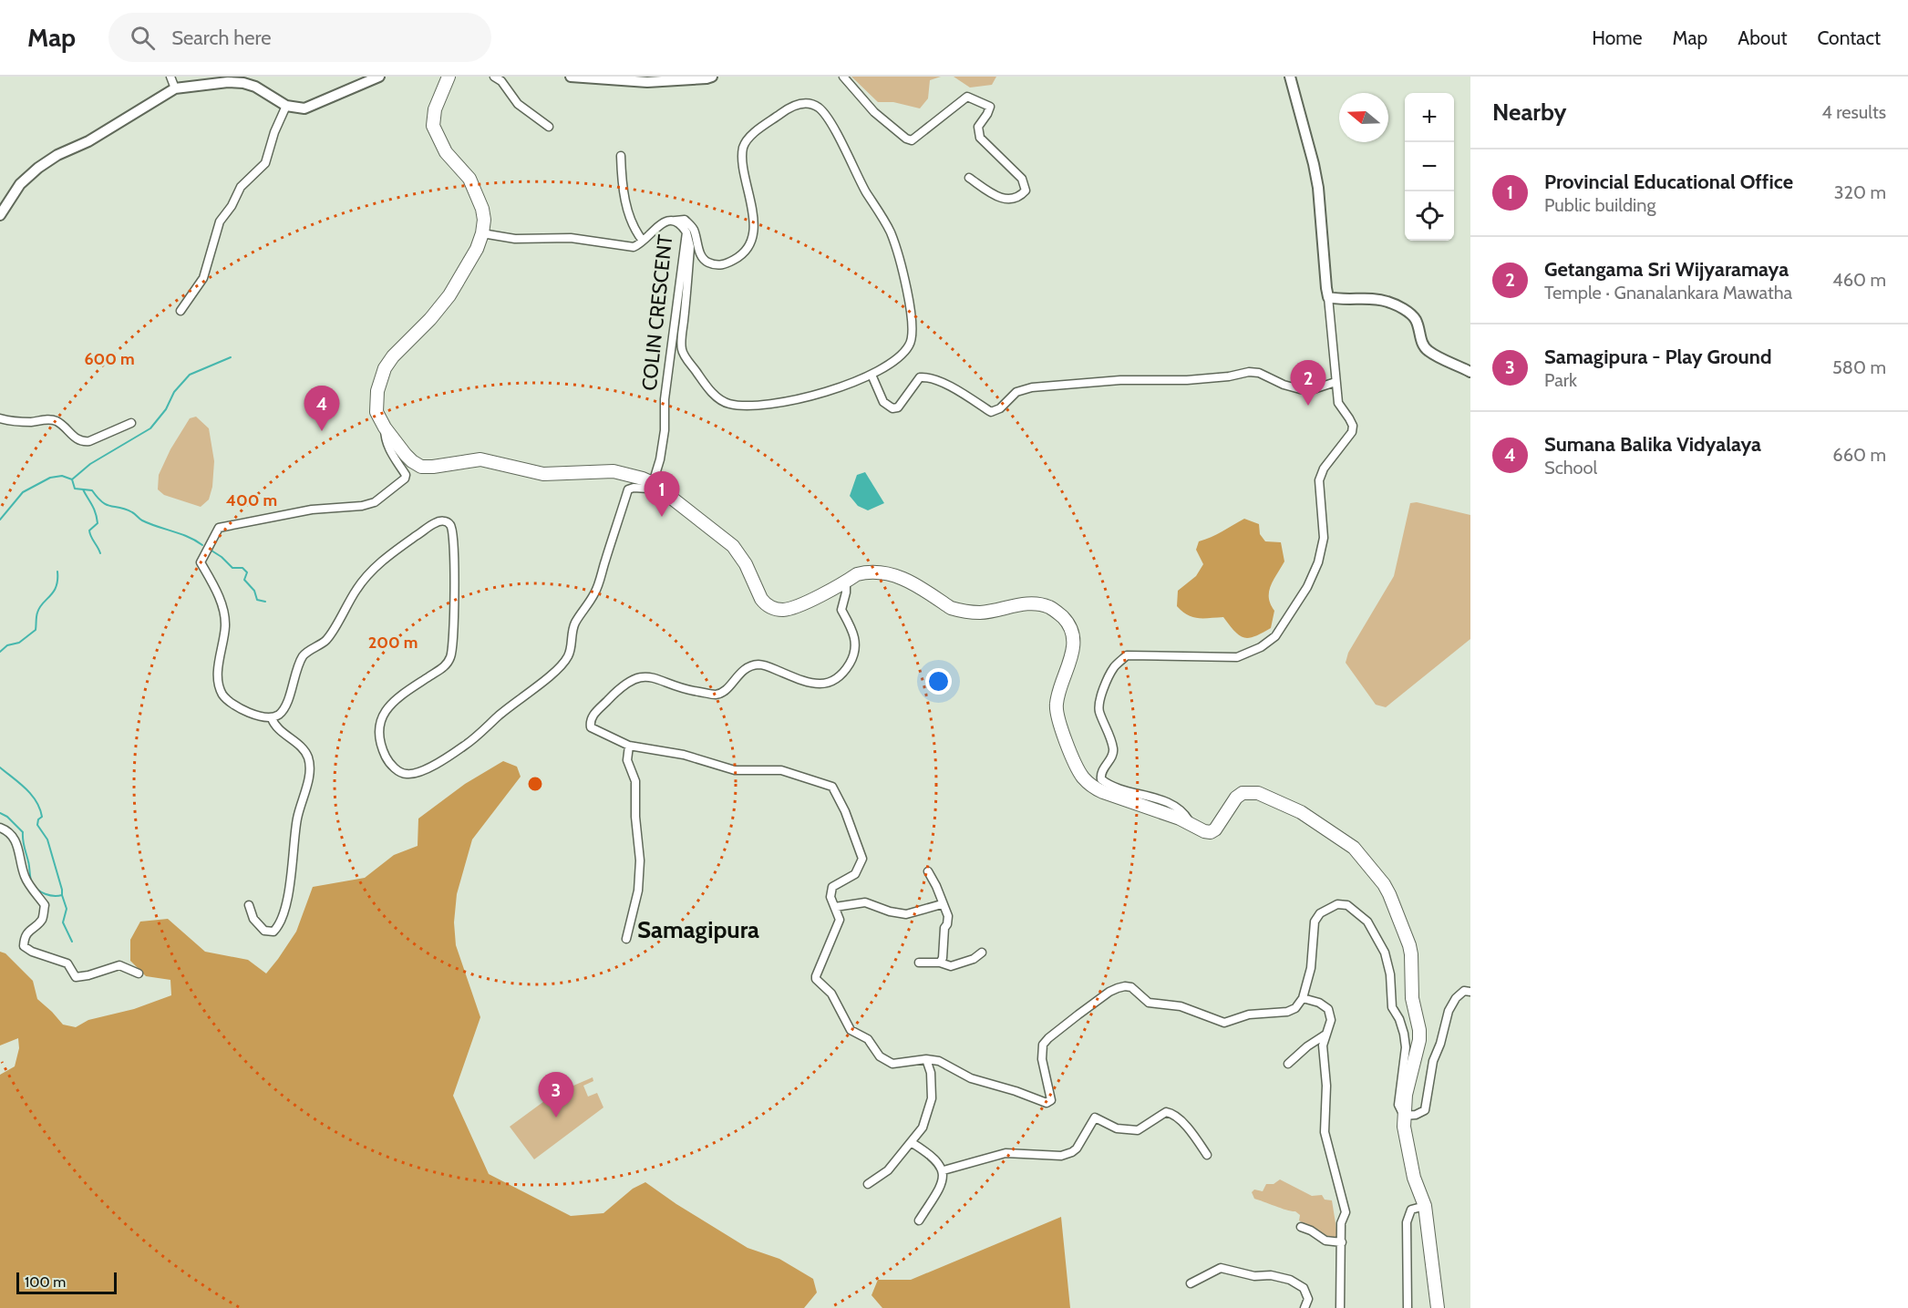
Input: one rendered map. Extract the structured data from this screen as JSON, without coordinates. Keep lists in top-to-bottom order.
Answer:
{
  "streets": {
    "street": ["COLIN CRESCENT"]
  },
  "districts": ["Samagipura"],
  "scale_bar": "100 m",
  "north": "left",
  "page": {
    "header": "Map",
    "search": "Search here",
    "nav": [
      "Home",
      "Map",
      "About",
      "Contact"
    ],
    "heading": ["Nearby", "4 results"],
    "map_buttons": ["+", "−"],
    "list": [
      {
        "mark": "1",
        "name": "Provincial Educational Office",
        "note": "Public building",
        "value": "320 m"
      },
      {
        "mark": "2",
        "name": "Getangama Sri Wijyaramaya",
        "note": "Temple · Gnanalankara Mawatha",
        "value": "460 m"
      },
      {
        "mark": "3",
        "name": "Samagipura - Play Ground",
        "note": "Park",
        "value": "580 m"
      },
      {
        "mark": "4",
        "name": "Sumana Balika Vidyalaya",
        "note": "School",
        "value": "660 m"
      }
    ],
    "pins": [
      "2",
      "4",
      "1",
      "3"
    ],
    "scale": "100 m"
  },
  "rings": ["600 m", "400 m", "200 m"]
}
